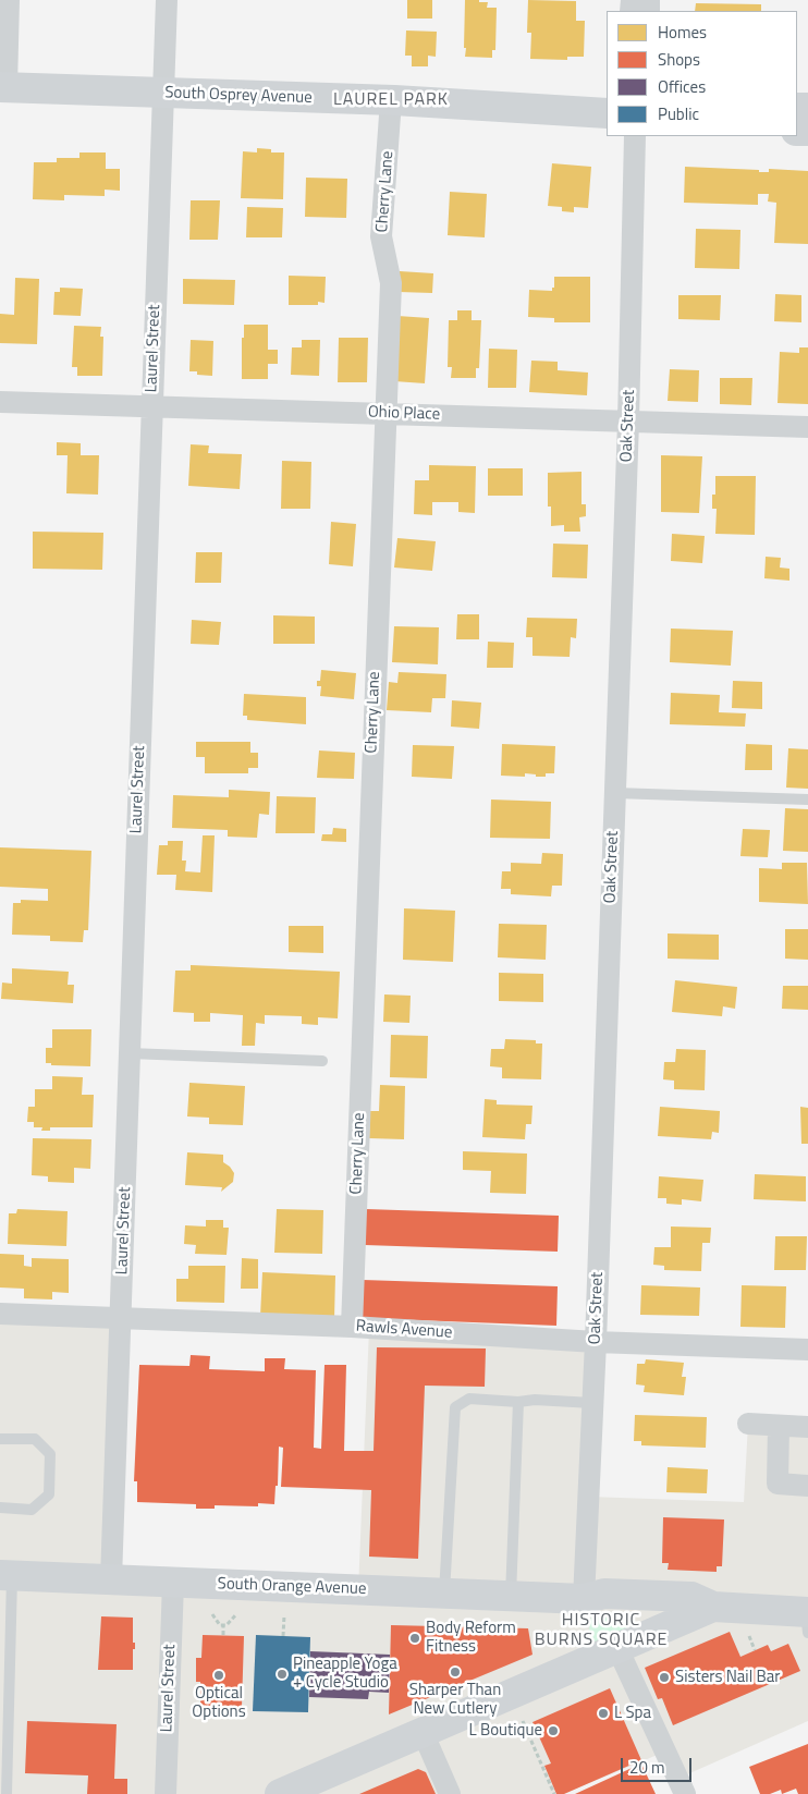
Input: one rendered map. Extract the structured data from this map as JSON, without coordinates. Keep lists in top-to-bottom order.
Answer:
{
  "streets": {
    "street": [
      "South Osprey Avenue",
      "Cherry Lane",
      "Laurel Street",
      "Ohio Place",
      "Oak Street",
      "Rawls Avenue",
      "South Orange Avenue"
    ]
  },
  "crossings": [
    ["South Osprey Avenue", "Cherry Lane"],
    ["South Osprey Avenue", "Laurel Street"],
    ["Cherry Lane", "Ohio Place"],
    ["Cherry Lane", "Rawls Avenue"],
    ["Laurel Street", "Ohio Place"],
    ["Laurel Street", "Rawls Avenue"],
    ["Laurel Street", "South Orange Avenue"],
    ["Ohio Place", "Oak Street"],
    ["Oak Street", "Rawls Avenue"],
    ["Oak Street", "South Orange Avenue"]
  ],
  "districts": ["LAUREL PARK", "HISTORIC BURNS SQUARE"],
  "places": [
    "Body Reform Fitness",
    "Sharper Than New Cutlery",
    "Pineapple Yoga + Cycle Studio",
    "Optical Options",
    "Sisters Nail Bar",
    "L Spa",
    "L Boutique"
  ],
  "legend": [
    "Homes",
    "Shops",
    "Offices",
    "Public"
  ],
  "scale_bar": "20 m"
}
